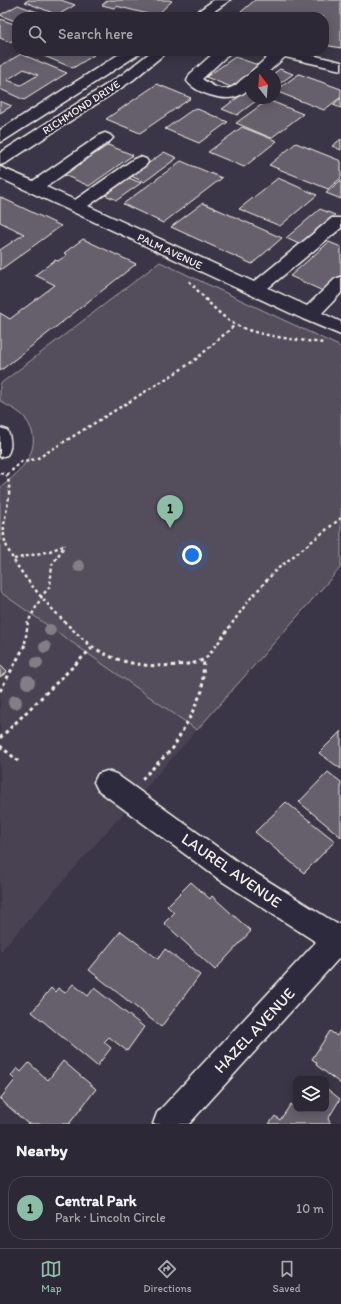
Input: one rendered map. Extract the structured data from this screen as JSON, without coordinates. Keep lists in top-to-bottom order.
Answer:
{
  "streets": {
    "street": [
      "RICHMOND DRIVE",
      "PALM AVENUE",
      "LAUREL AVENUE",
      "HAZEL AVENUE"
    ]
  },
  "crossings": [
    ["LAUREL AVENUE", "HAZEL AVENUE"]
  ],
  "north": "top",
  "page": {
    "search": "Search here",
    "pins": "1",
    "heading": "Nearby",
    "list": [
      {
        "mark": "1",
        "name": "Central Park",
        "note": "Park · Lincoln Circle",
        "value": "10 m"
      }
    ],
    "nav": ["Map", "Directions", "Saved"]
  }
}
